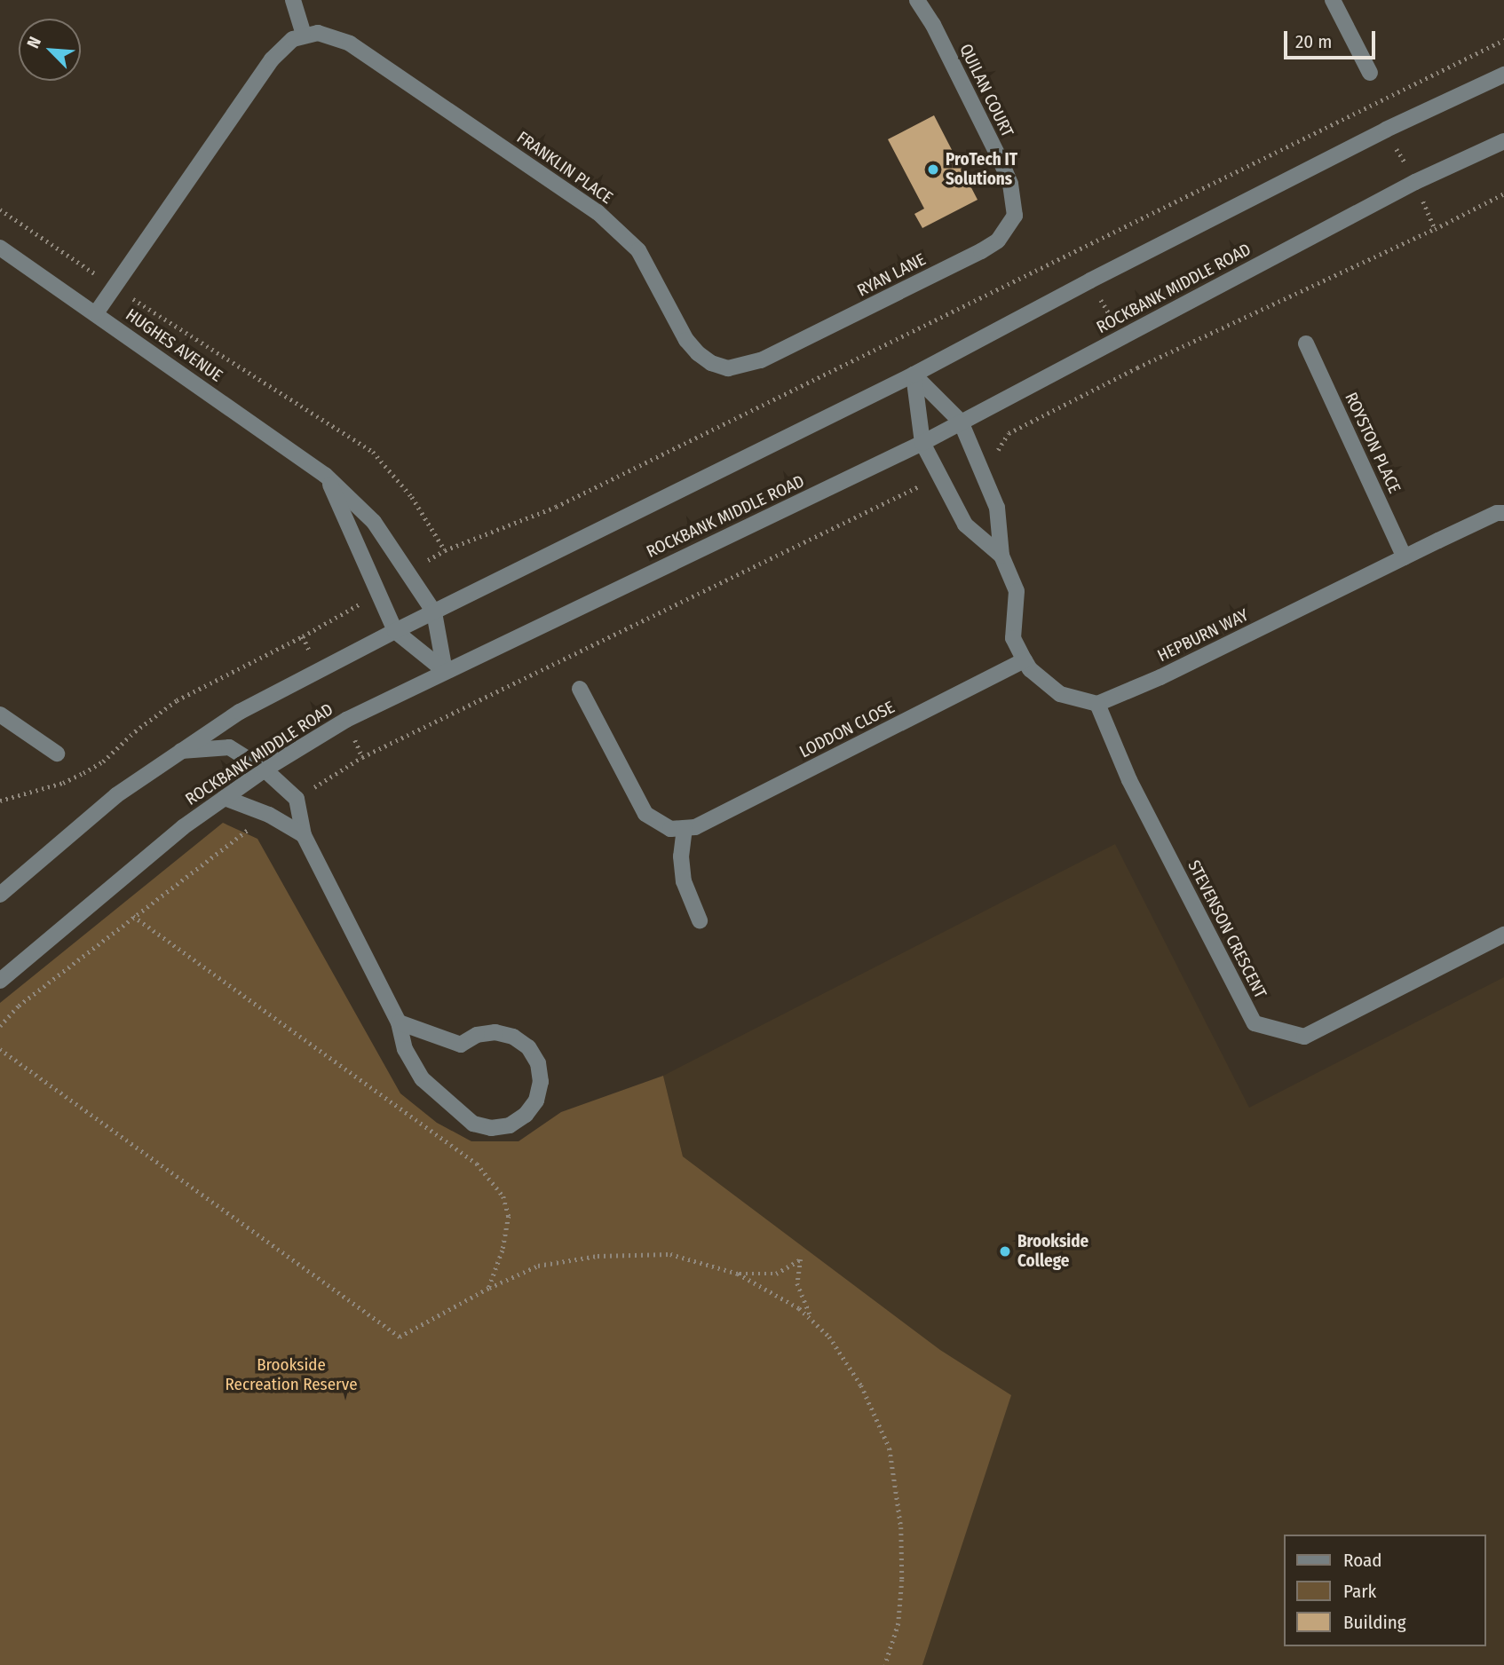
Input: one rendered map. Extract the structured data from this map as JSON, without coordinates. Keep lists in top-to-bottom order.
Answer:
{
  "streets": {
    "street": [
      "QUILAN COURT",
      "FRANKLIN PLACE",
      "RYAN LANE",
      "ROCKBANK MIDDLE ROAD",
      "HUGHES AVENUE",
      "ROYSTON PLACE",
      "HEPBURN WAY",
      "LODDON CLOSE",
      "STEVENSON CRESCENT"
    ]
  },
  "crossings": [
    ["QUILAN COURT", "RYAN LANE"],
    ["FRANKLIN PLACE", "RYAN LANE"],
    ["ROYSTON PLACE", "HEPBURN WAY"],
    ["HEPBURN WAY", "STEVENSON CRESCENT"]
  ],
  "parks": ["Brookside Recreation Reserve"],
  "places": ["ProTech IT Solutions", "Brookside College"],
  "legend": ["Road", "Park", "Building"],
  "scale_bar": "20 m",
  "north": "top left"
}
